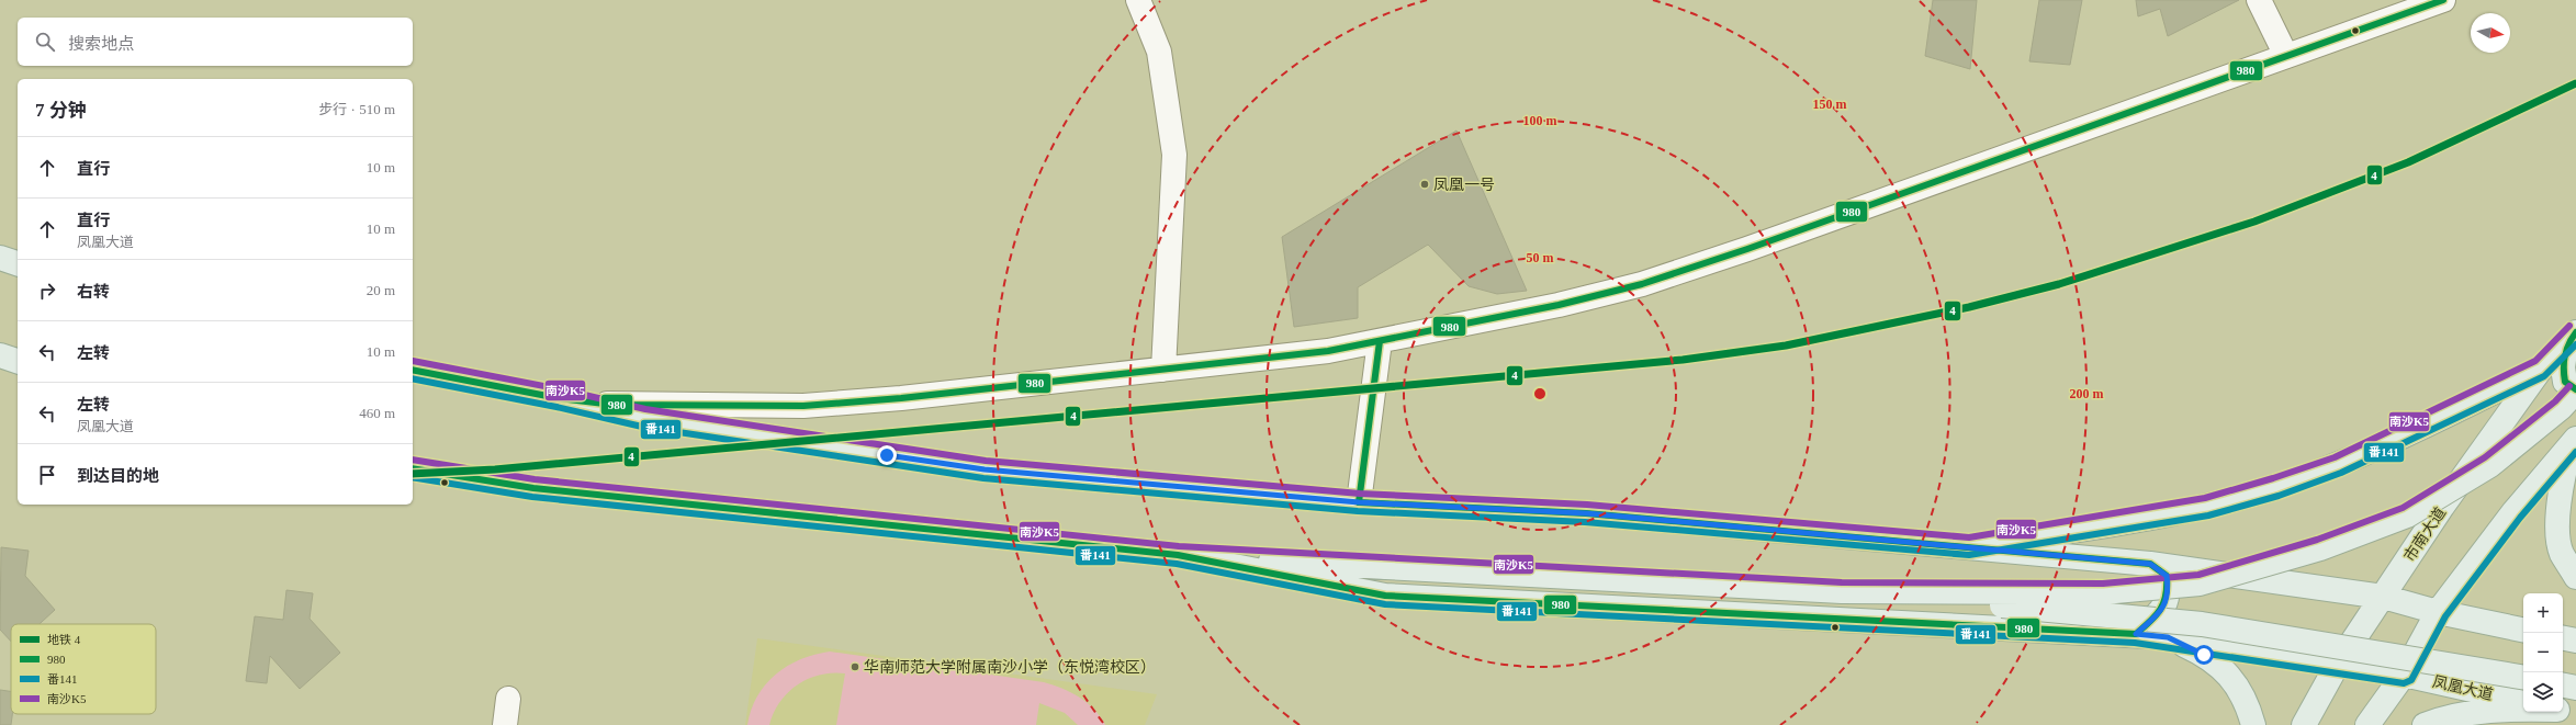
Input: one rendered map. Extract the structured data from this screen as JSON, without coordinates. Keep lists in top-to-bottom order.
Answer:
{
  "streets": {
    "main road": ["市南大道", "凤凰大道"]
  },
  "crossings": [
    ["市南大道", "凤凰大道"]
  ],
  "places": ["凤凰一号", "华南师范大学附属南沙小学（东悦湾校区）"],
  "lines": [
    "transit line 980",
    "metro line 4",
    "transit line 南沙K5",
    "transit line 番141"
  ],
  "legend": [
    "地铁 4",
    "980",
    "番141",
    "南沙K5"
  ],
  "north": "right",
  "page": {
    "search": "搜索地点",
    "heading": ["7 分钟", "步行 · 510 m"],
    "list": [
      ["直行", "10 m"],
      ["直行", "凤凰大道", "10 m"],
      ["右转", "20 m"],
      ["左转", "10 m"],
      ["左转", "凤凰大道", "460 m"],
      "到达目的地"
    ],
    "map_buttons": ["+", "−"]
  },
  "rings": [
    "150 m",
    "100 m",
    "50 m",
    "200 m"
  ]
}
